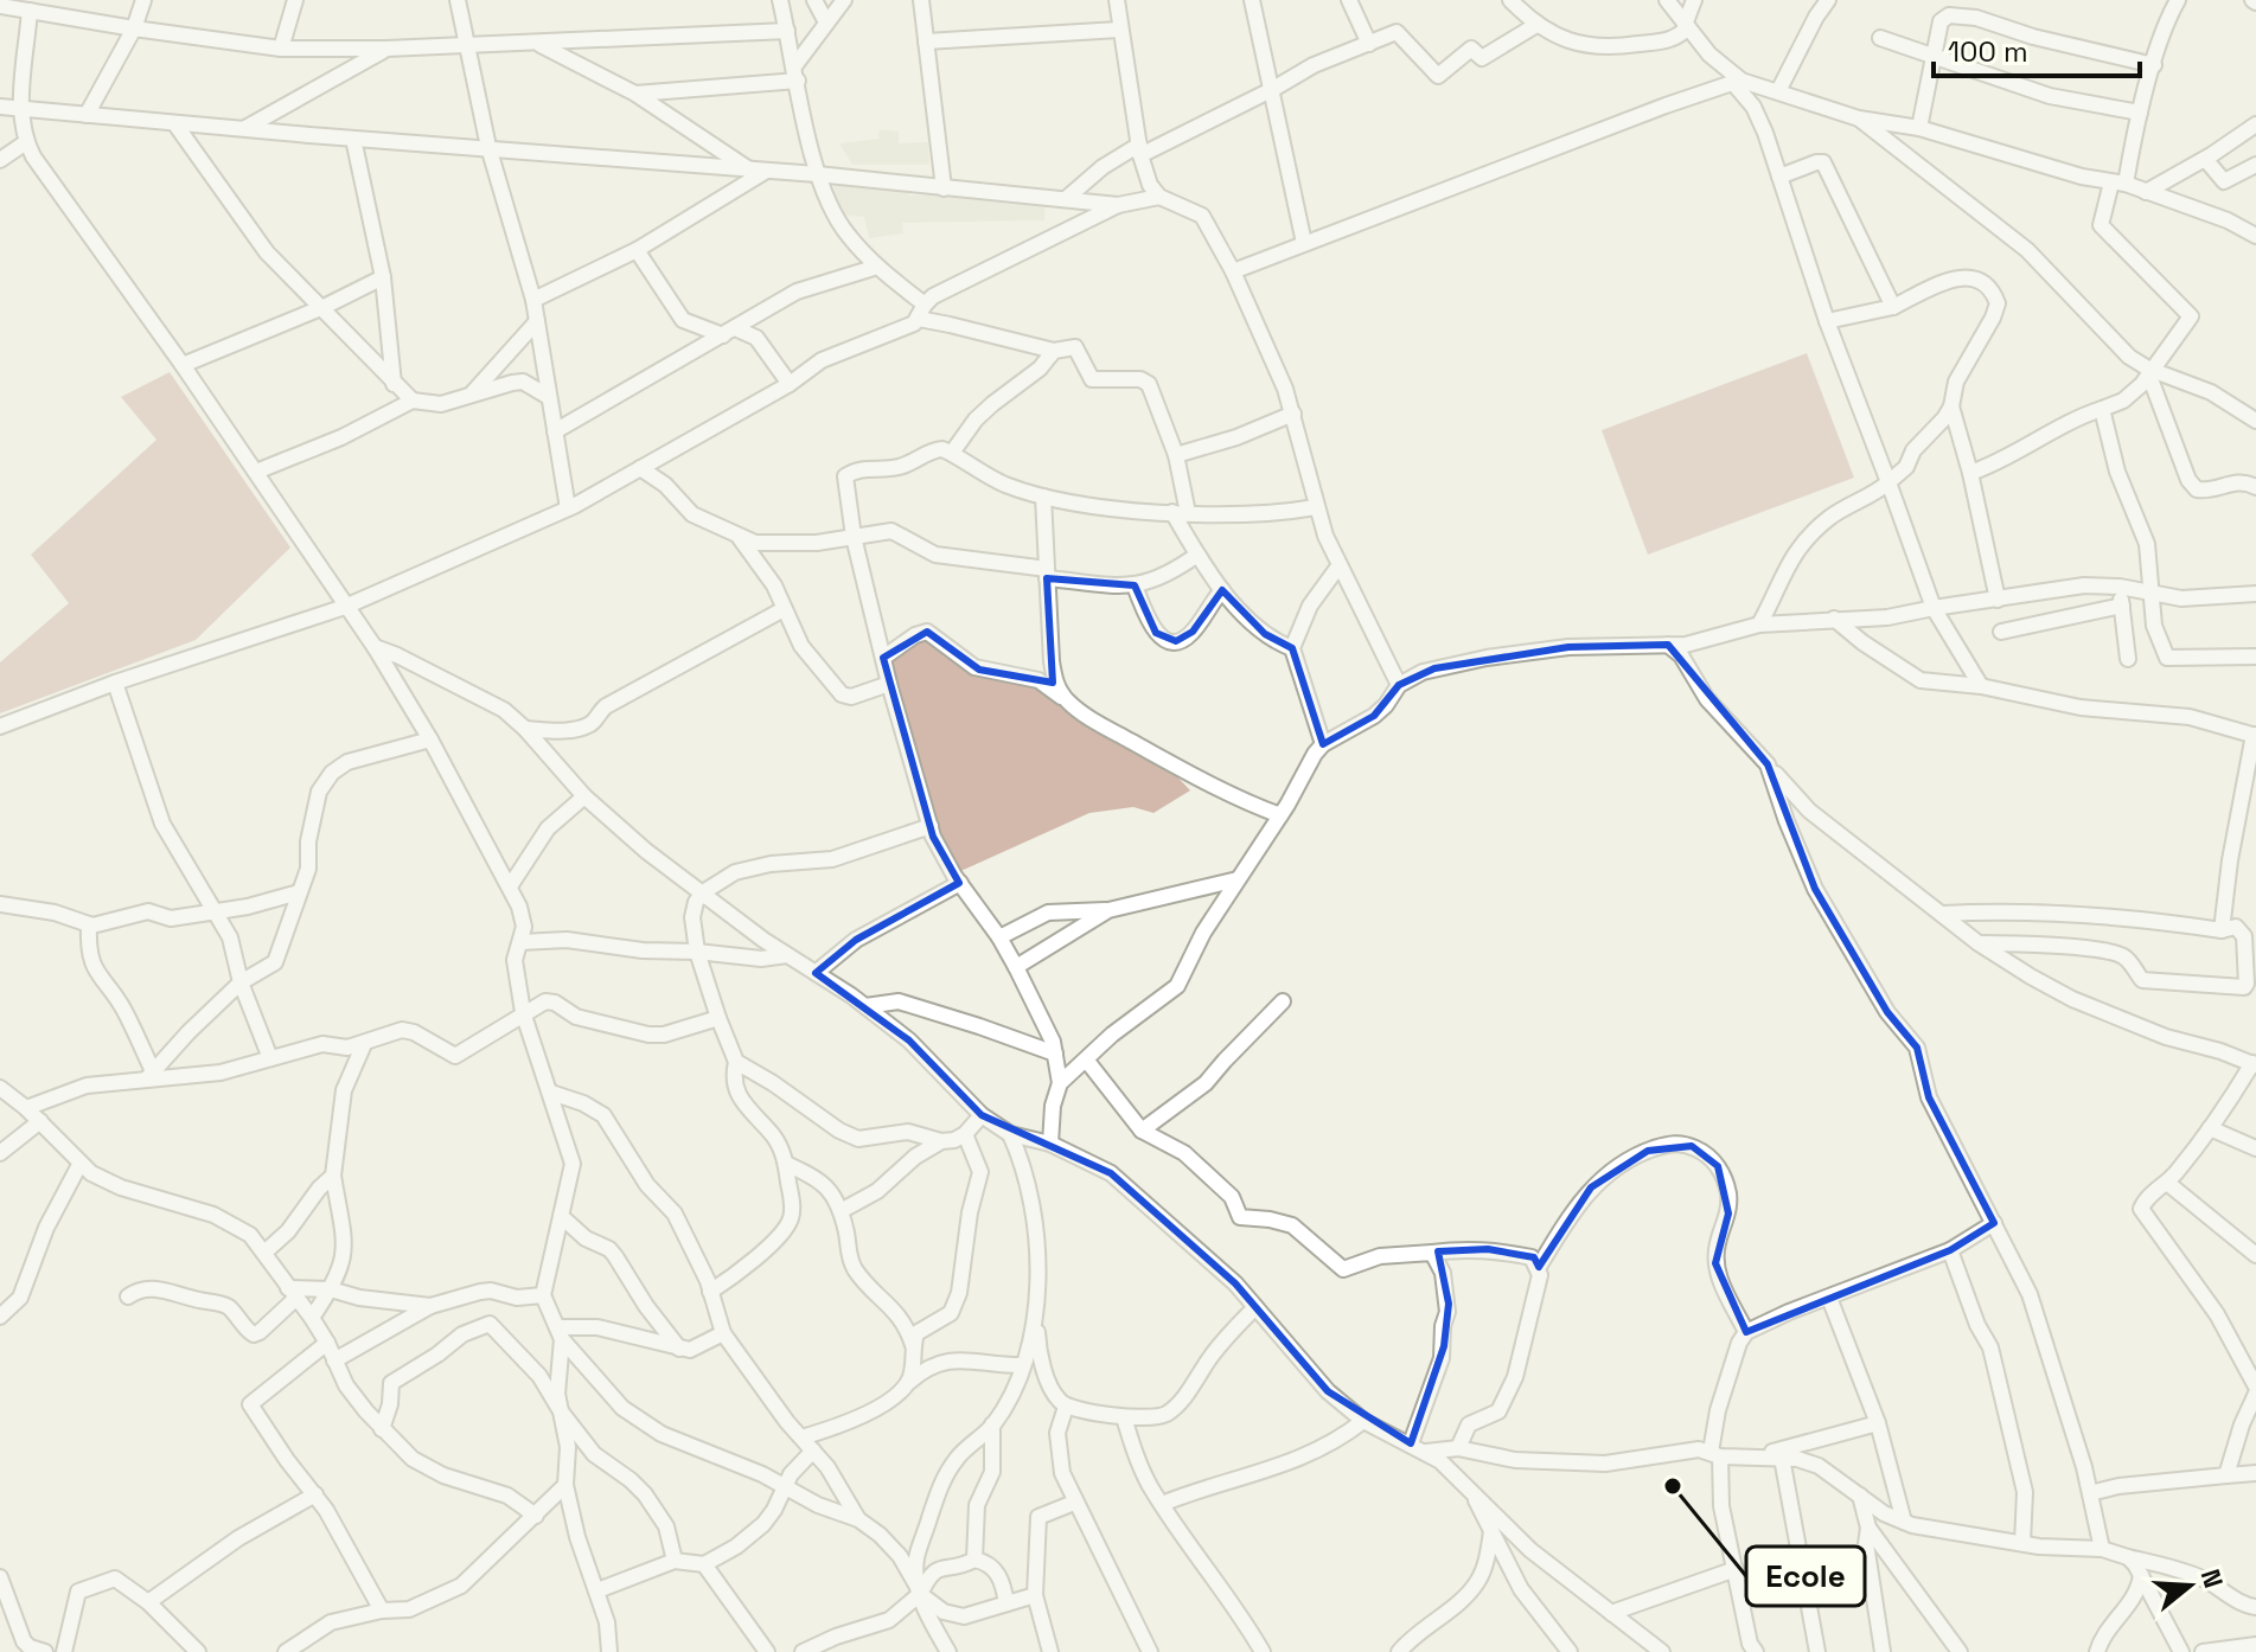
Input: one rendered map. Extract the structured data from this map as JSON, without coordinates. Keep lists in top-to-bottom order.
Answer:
{
  "places": ["Ecole"],
  "scale_bar": "100 m",
  "north": "right"
}
